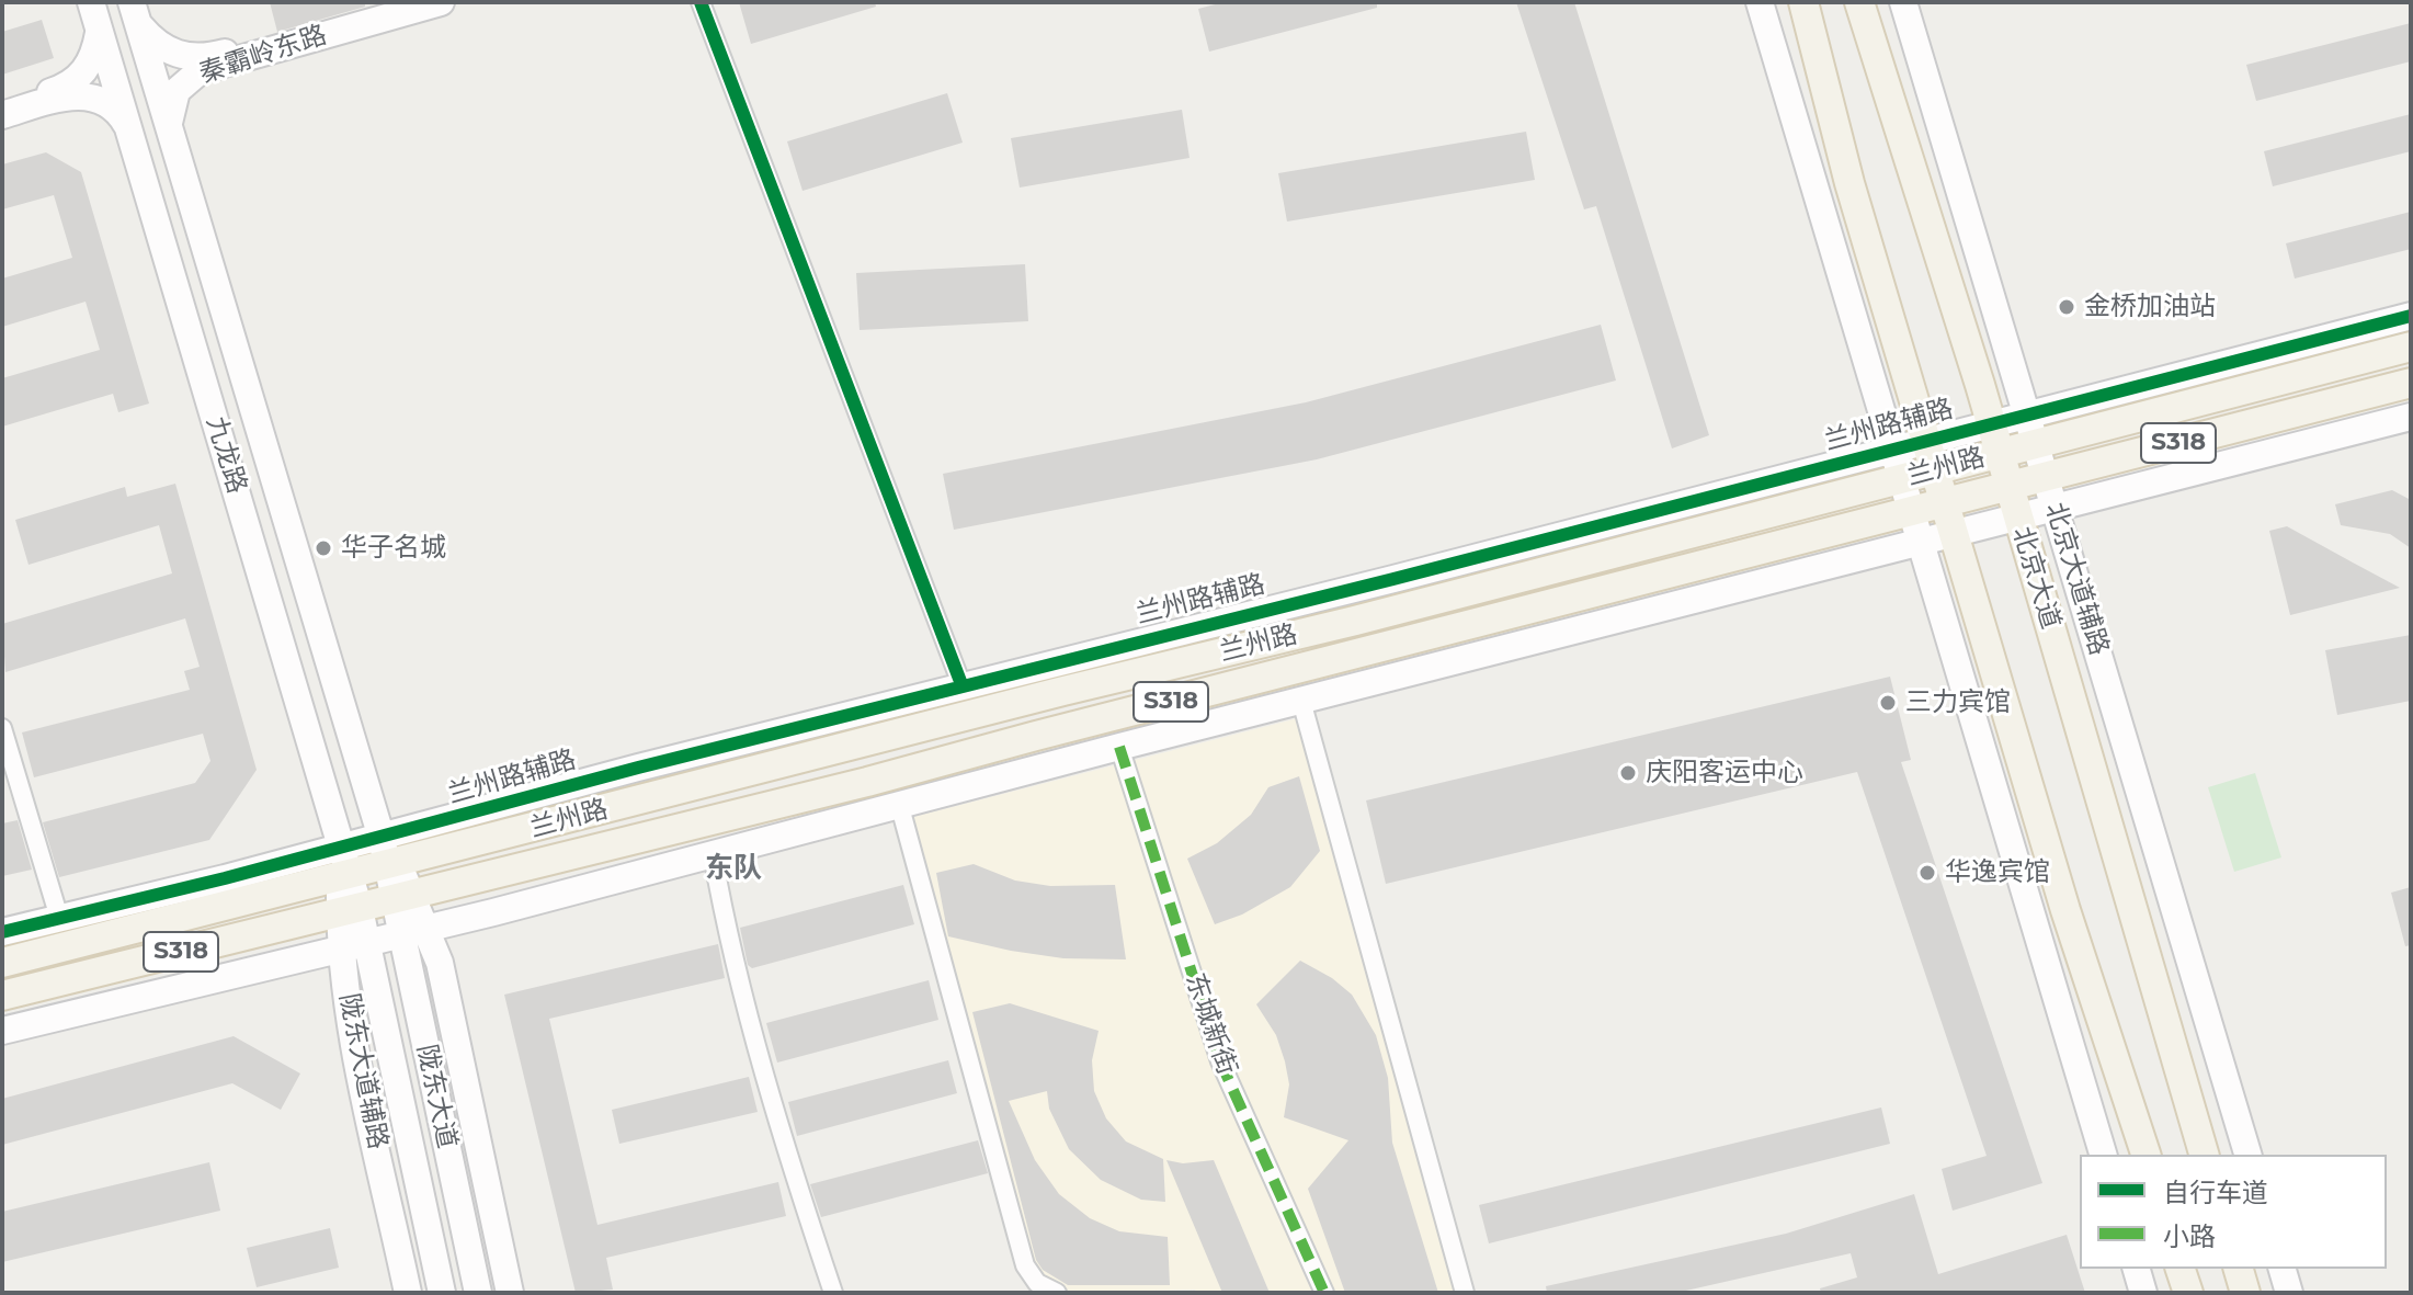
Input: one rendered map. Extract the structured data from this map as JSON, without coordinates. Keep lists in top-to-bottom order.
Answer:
{
  "streets": {
    "main road": ["S318", "兰州路", "北京大道"],
    "street": [
      "秦霸岭东路",
      "兰州路辅路",
      "九龙路",
      "北京大道辅路",
      "东城新街",
      "陇东大道辅路",
      "陇东大道"
    ]
  },
  "crossings": [
    ["秦霸岭东路", "九龙路"],
    ["兰州路辅路", "九龙路"],
    ["兰州路辅路", "兰州路"],
    ["兰州路辅路", "北京大道"],
    ["兰州路辅路", "北京大道辅路"],
    ["九龙路", "兰州路"],
    ["九龙路", "陇东大道辅路"],
    ["九龙路", "陇东大道"],
    ["兰州路", "北京大道"],
    ["兰州路", "北京大道辅路"],
    ["兰州路", "陇东大道辅路"],
    ["兰州路", "陇东大道"],
    ["陇东大道辅路", "陇东大道"]
  ],
  "districts": ["东队"],
  "places": [
    "金桥加油站",
    "华子名城",
    "三力宾馆",
    "庆阳客运中心",
    "华逸宾馆"
  ],
  "legend": ["自行车道", "小路"]
}
